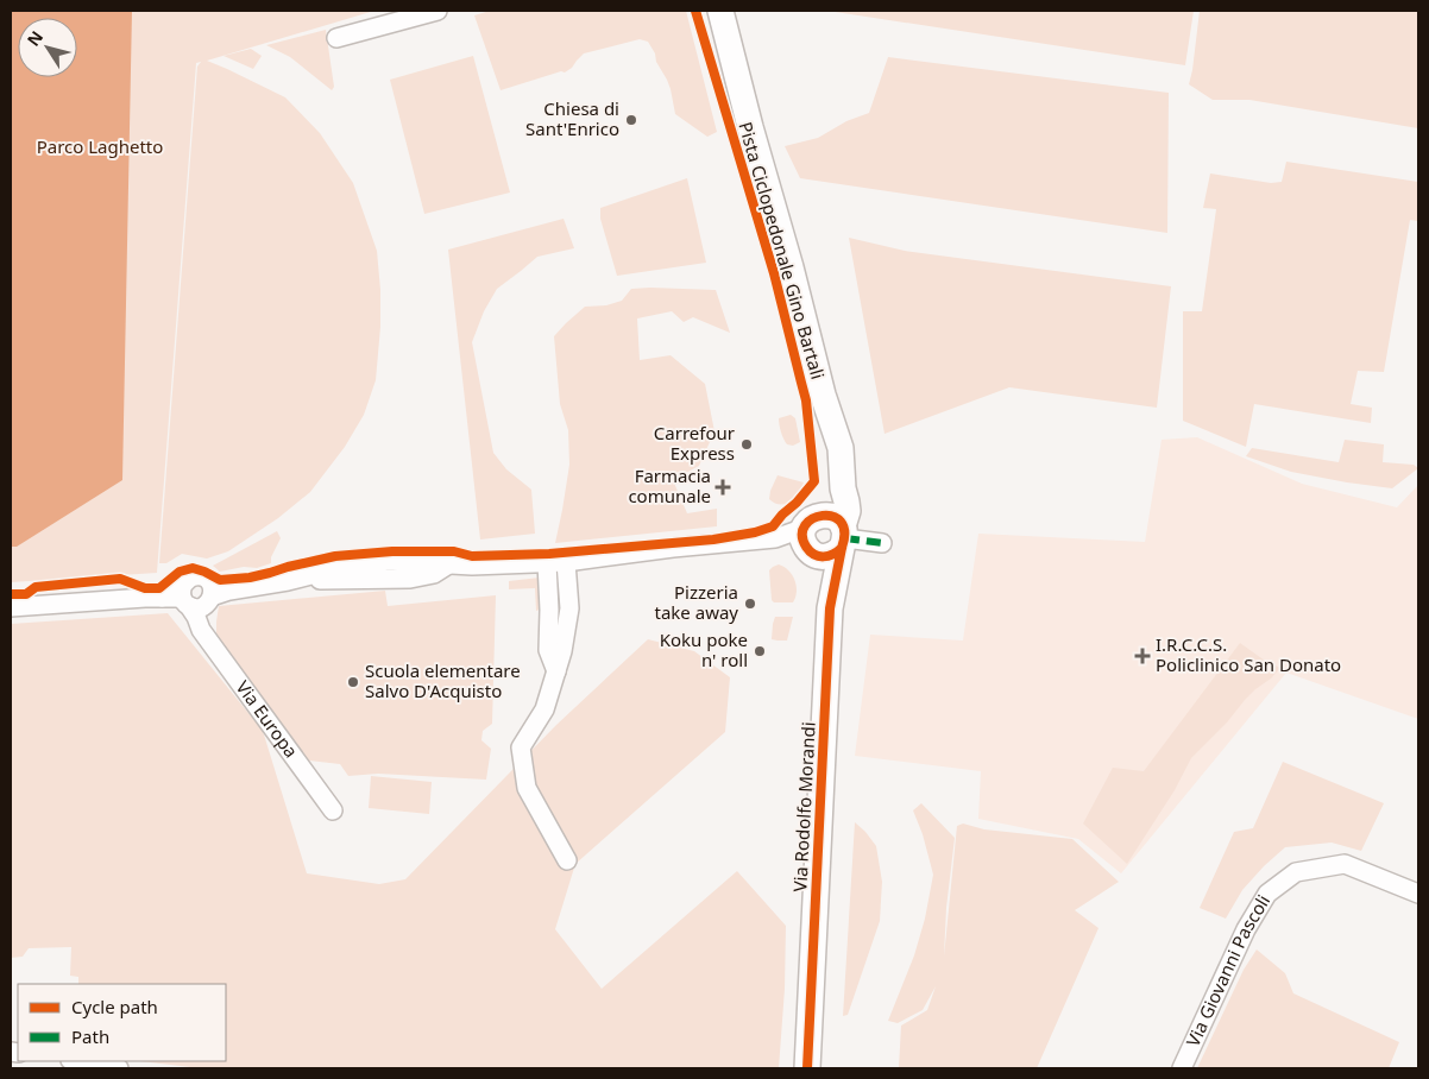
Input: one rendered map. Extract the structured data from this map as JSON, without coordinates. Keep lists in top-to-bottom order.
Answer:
{
  "streets": {
    "street": ["Via Europa", "Via Rodolfo Morandi", "Via Giovanni Pascoli"],
    "cycle path": ["Pista Ciclopedonale Gino Bartali"]
  },
  "parks": ["Parco Laghetto"],
  "places": {
    "other": [
      "Chiesa di Sant'Enrico",
      "Carrefour Express",
      "Pizzeria take away",
      "Koku poke n' roll",
      "Scuola elementare Salvo D'Acquisto"
    ],
    "health": ["Farmacia comunale", "I.R.C.C.S. Policlinico San Donato"]
  },
  "legend": ["Cycle path", "Path"],
  "north": "top left"
}
